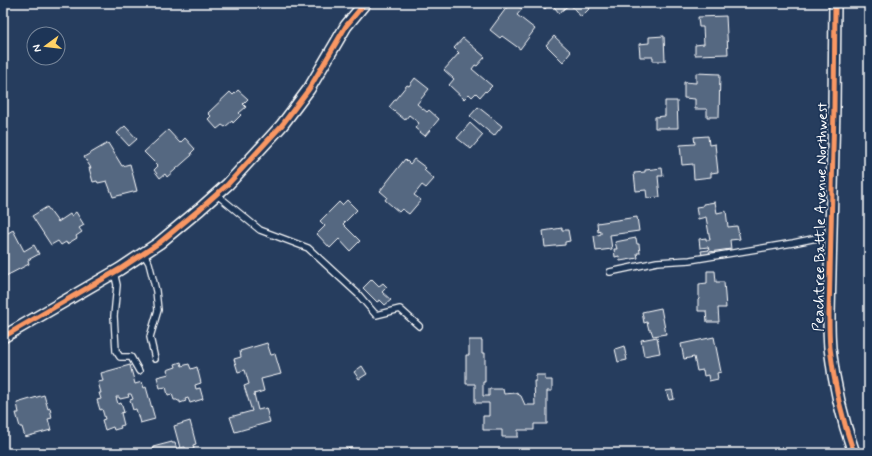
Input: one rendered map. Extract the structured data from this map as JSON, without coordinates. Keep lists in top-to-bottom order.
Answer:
{
  "streets": {
    "street": ["Peachtree Battle Avenue Northwest"]
  },
  "north": "left"
}
